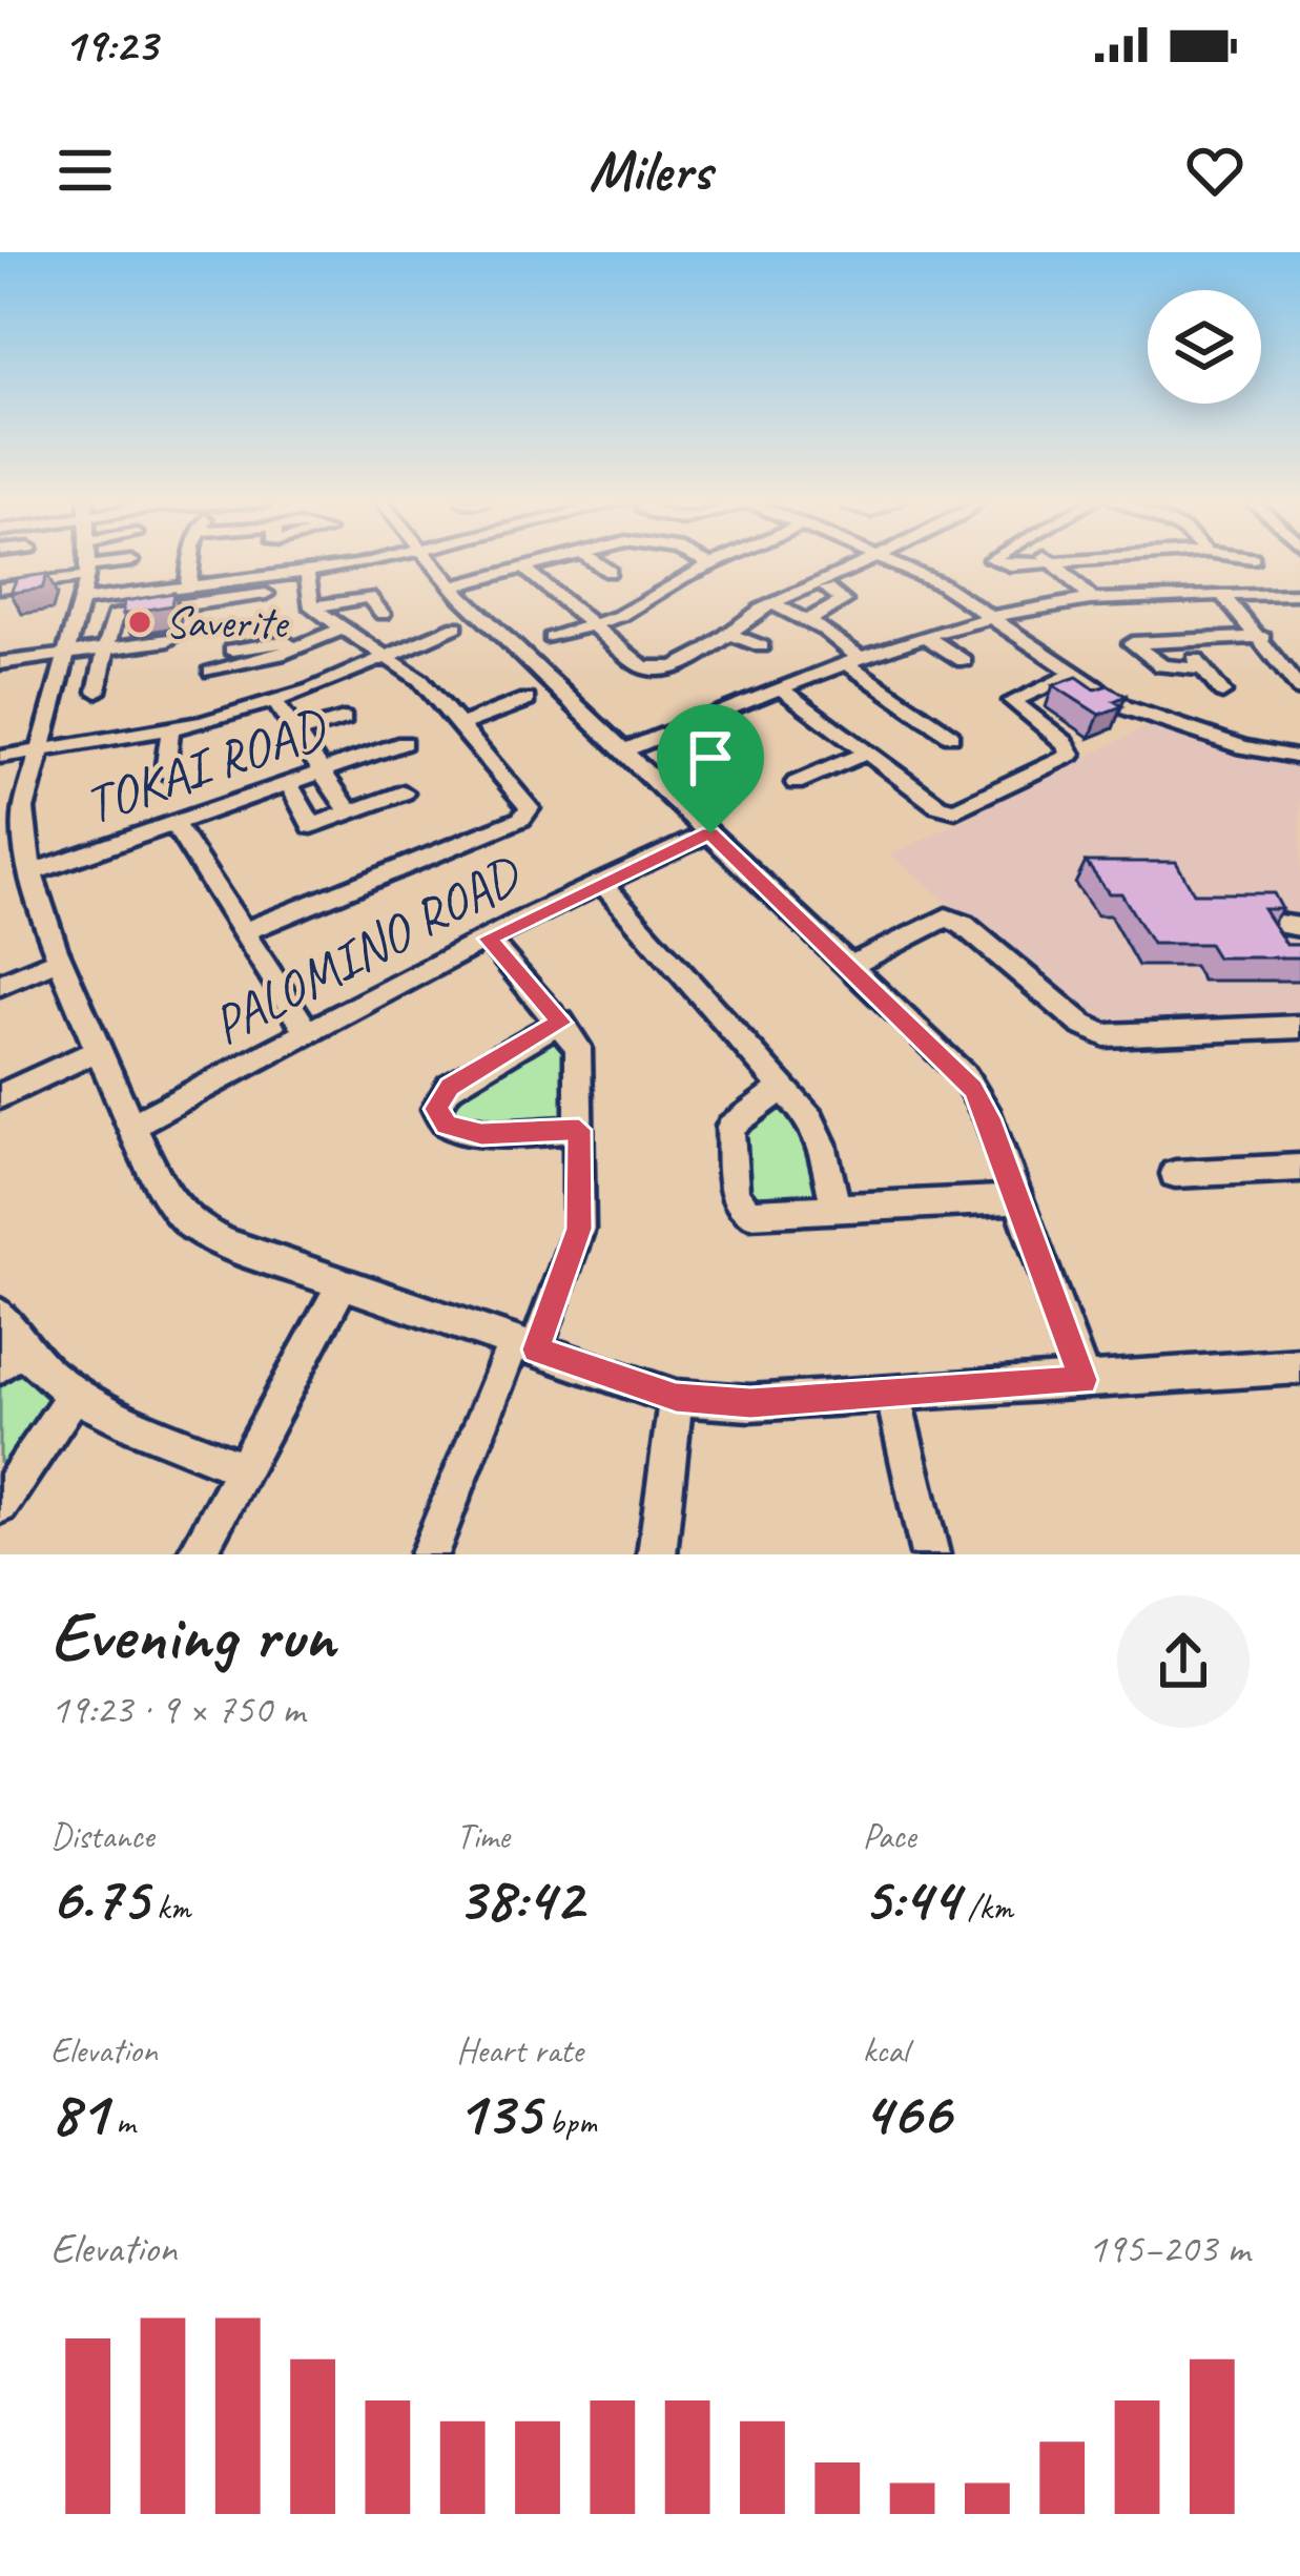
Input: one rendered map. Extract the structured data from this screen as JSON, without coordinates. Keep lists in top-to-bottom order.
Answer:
{
  "streets": {
    "street": ["TOKAI ROAD", "PALOMINO ROAD"]
  },
  "places": ["Saverite"],
  "page": {
    "status": "19:23",
    "header": "Milers",
    "heading": ["Evening run", "19:23 · 9 × 750 m"],
    "stats": [
      ["Distance", "6.75 km"],
      ["Time", "38:42"],
      ["Pace", "5:44 /km"],
      ["Elevation", "81 m"],
      ["Heart rate", "135 bpm"],
      ["kcal", "466"]
    ],
    "chart": ["Elevation", "195–203 m"]
  }
}
